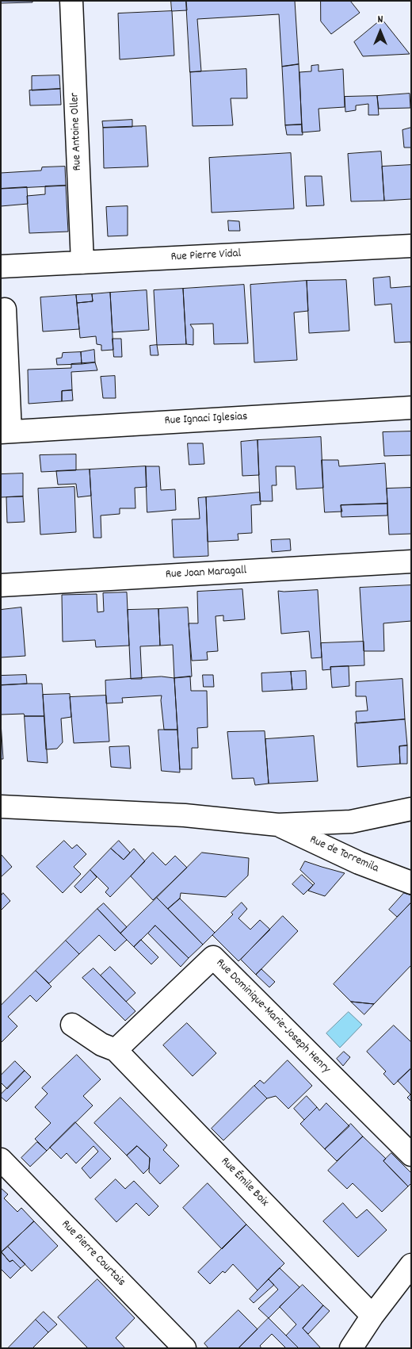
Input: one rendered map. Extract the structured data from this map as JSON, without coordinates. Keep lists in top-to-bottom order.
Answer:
{
  "streets": {
    "street": [
      "Rue Antoine Oller",
      "Rue Pierre Vidal",
      "Rue Ignaci Iglesias",
      "Rue Joan Maragall",
      "Rue de Torremila",
      "Rue Dominique-Marie-Joseph Henry",
      "Rue Émile Boix",
      "Rue Pierre Courtais"
    ]
  },
  "crossings": [
    ["Rue Antoine Oller", "Rue Pierre Vidal"],
    ["Rue Dominique-Marie-Joseph Henry", "Rue Émile Boix"]
  ],
  "north": "top"
}
